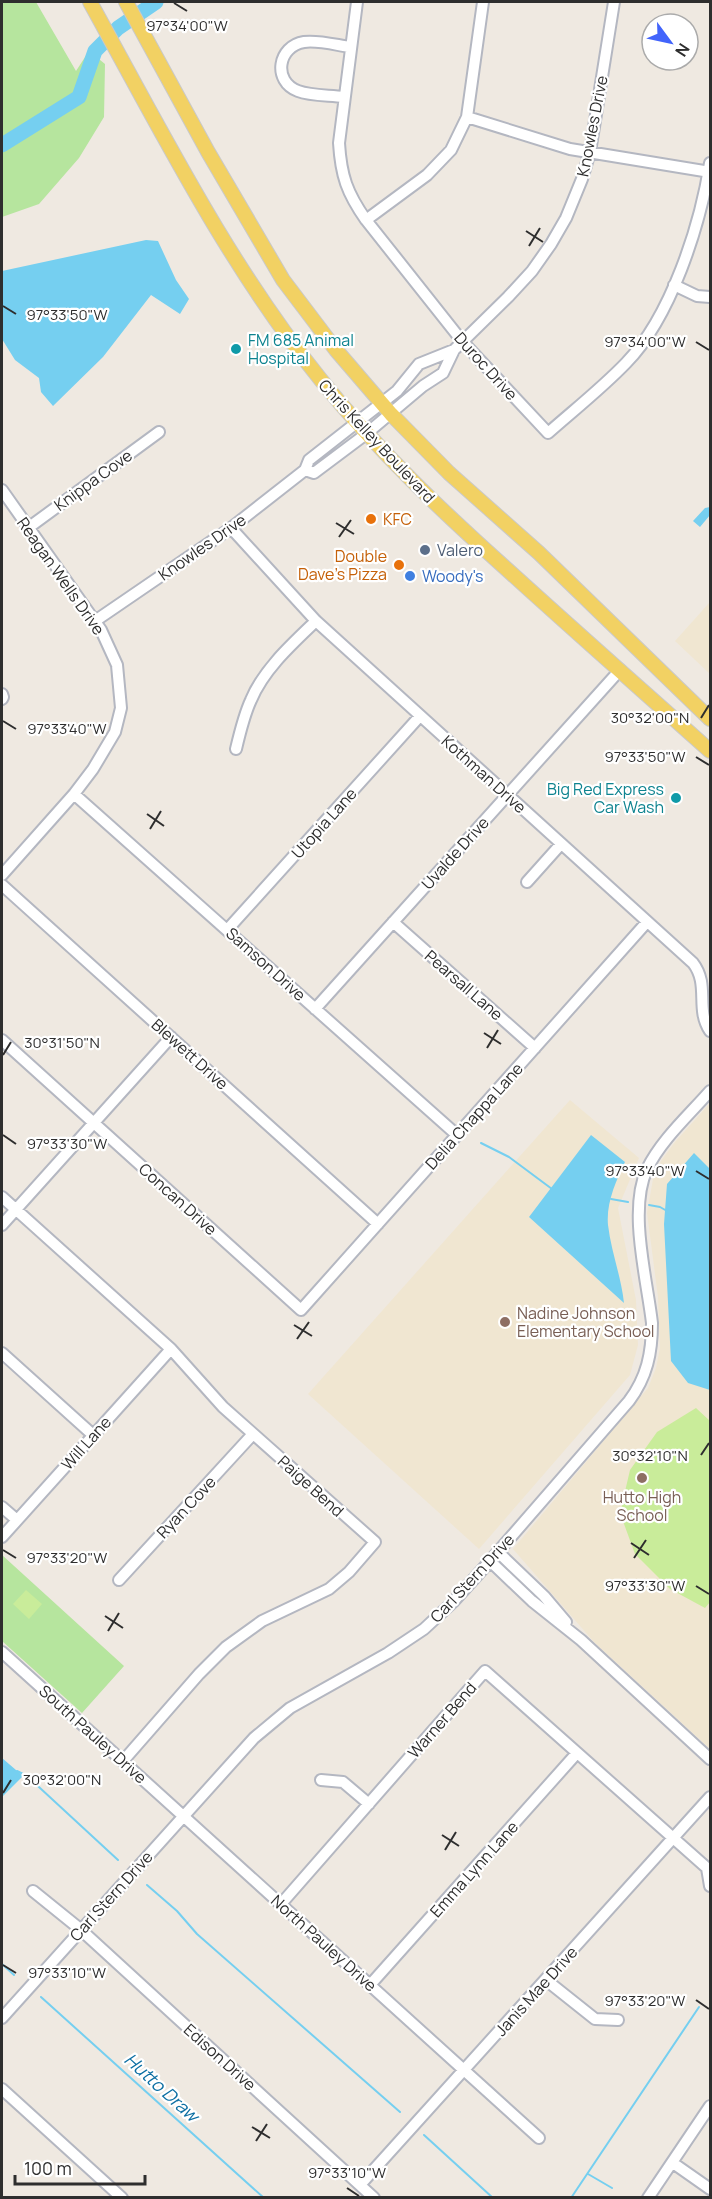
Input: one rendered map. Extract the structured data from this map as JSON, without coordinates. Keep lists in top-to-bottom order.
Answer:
{
  "streets": {
    "main road": ["Chris Kelley Boulevard"],
    "street": [
      "Knowles Drive",
      "Duroc Drive",
      "Knippa Cove",
      "Reagan Wells Drive",
      "Kothman Drive",
      "Utopia Lane",
      "Uvalde Drive",
      "Samson Drive",
      "Pearsall Lane",
      "Blewett Drive",
      "Delia Chappa Lane",
      "Concan Drive",
      "Will Lane",
      "Paige Bend",
      "Ryan Cove",
      "Carl Stern Drive",
      "Warner Bend",
      "South Pauley Drive",
      "Emma Lynn Lane",
      "North Pauley Drive",
      "Janis Mae Drive",
      "Edison Drive"
    ]
  },
  "crossings": [
    ["Knowles Drive", "Duroc Drive"],
    ["Knowles Drive", "Chris Kelley Boulevard"],
    ["Knowles Drive", "Reagan Wells Drive"],
    ["Knowles Drive", "Kothman Drive"],
    ["Chris Kelley Boulevard", "Uvalde Drive"],
    ["Knippa Cove", "Reagan Wells Drive"],
    ["Reagan Wells Drive", "Samson Drive"],
    ["Kothman Drive", "Utopia Lane"],
    ["Kothman Drive", "Uvalde Drive"],
    ["Kothman Drive", "Delia Chappa Lane"],
    ["Utopia Lane", "Samson Drive"],
    ["Uvalde Drive", "Samson Drive"],
    ["Uvalde Drive", "Pearsall Lane"],
    ["Samson Drive", "Delia Chappa Lane"],
    ["Pearsall Lane", "Delia Chappa Lane"],
    ["Blewett Drive", "Delia Chappa Lane"],
    ["Delia Chappa Lane", "Concan Drive"],
    ["Will Lane", "Paige Bend"],
    ["Paige Bend", "Ryan Cove"],
    ["Paige Bend", "South Pauley Drive"],
    ["Carl Stern Drive", "South Pauley Drive"],
    ["Carl Stern Drive", "North Pauley Drive"],
    ["Carl Stern Drive", "Edison Drive"],
    ["Warner Bend", "Emma Lynn Lane"],
    ["Warner Bend", "North Pauley Drive"],
    ["Warner Bend", "Janis Mae Drive"],
    ["South Pauley Drive", "North Pauley Drive"],
    ["Emma Lynn Lane", "North Pauley Drive"],
    ["North Pauley Drive", "Janis Mae Drive"],
    ["Janis Mae Drive", "Edison Drive"]
  ],
  "water": ["Hutto Draw"],
  "places": [
    "FM 685 Animal Hospital",
    "KFC",
    "Valero",
    "Double Dave's Pizza",
    "Woody's",
    "Big Red Express Car Wash",
    "Nadine Johnson Elementary School",
    "Hutto High School"
  ],
  "scale_bar": "100 m",
  "north": "bottom right",
  "coordinates": [
    "97°34'00\"W",
    "97°33'50\"W",
    "30°32'00\"N",
    "97°33'40\"W",
    "30°31'50\"N",
    "97°33'30\"W",
    "30°32'10\"N",
    "97°33'20\"W",
    "97°33'10\"W"
  ]
}
